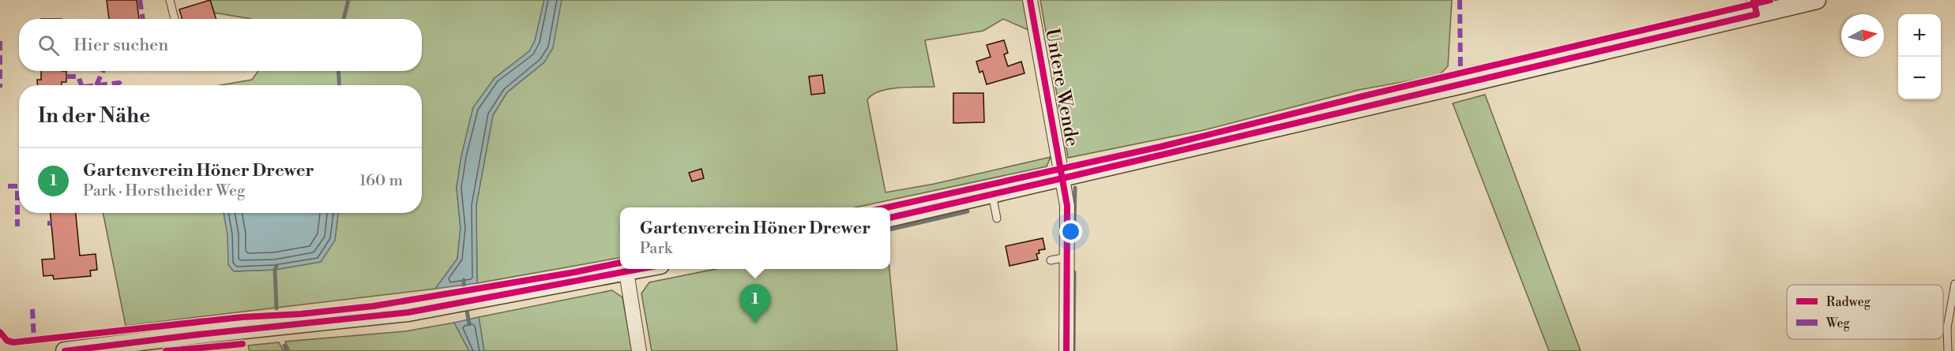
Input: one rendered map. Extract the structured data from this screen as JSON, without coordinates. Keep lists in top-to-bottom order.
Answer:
{
  "streets": {
    "street": ["Untere Wende"]
  },
  "legend": ["Radweg", "Weg"],
  "north": "right",
  "page": {
    "map_buttons": ["+", "−"],
    "search": "Hier suchen",
    "heading": "In der Nähe",
    "list": [
      {
        "mark": "1",
        "name": "Gartenverein Höner Drewer",
        "note": "Park · Horstheider Weg",
        "value": "160 m"
      }
    ],
    "popup": ["Gartenverein Höner Drewer", "Park"],
    "pins": "1"
  }
}
